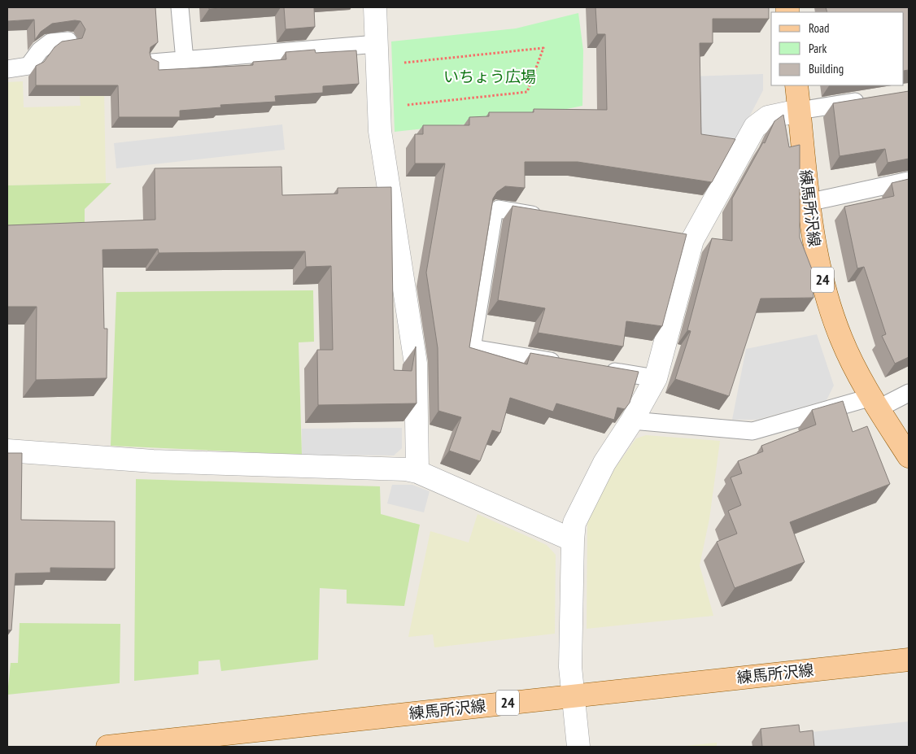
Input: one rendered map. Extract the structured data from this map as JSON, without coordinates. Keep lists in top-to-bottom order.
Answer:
{
  "streets": {
    "main road": ["練馬所沢線", "24"]
  },
  "parks": ["いちょう広場"],
  "legend": ["Road", "Park", "Building"]
}
